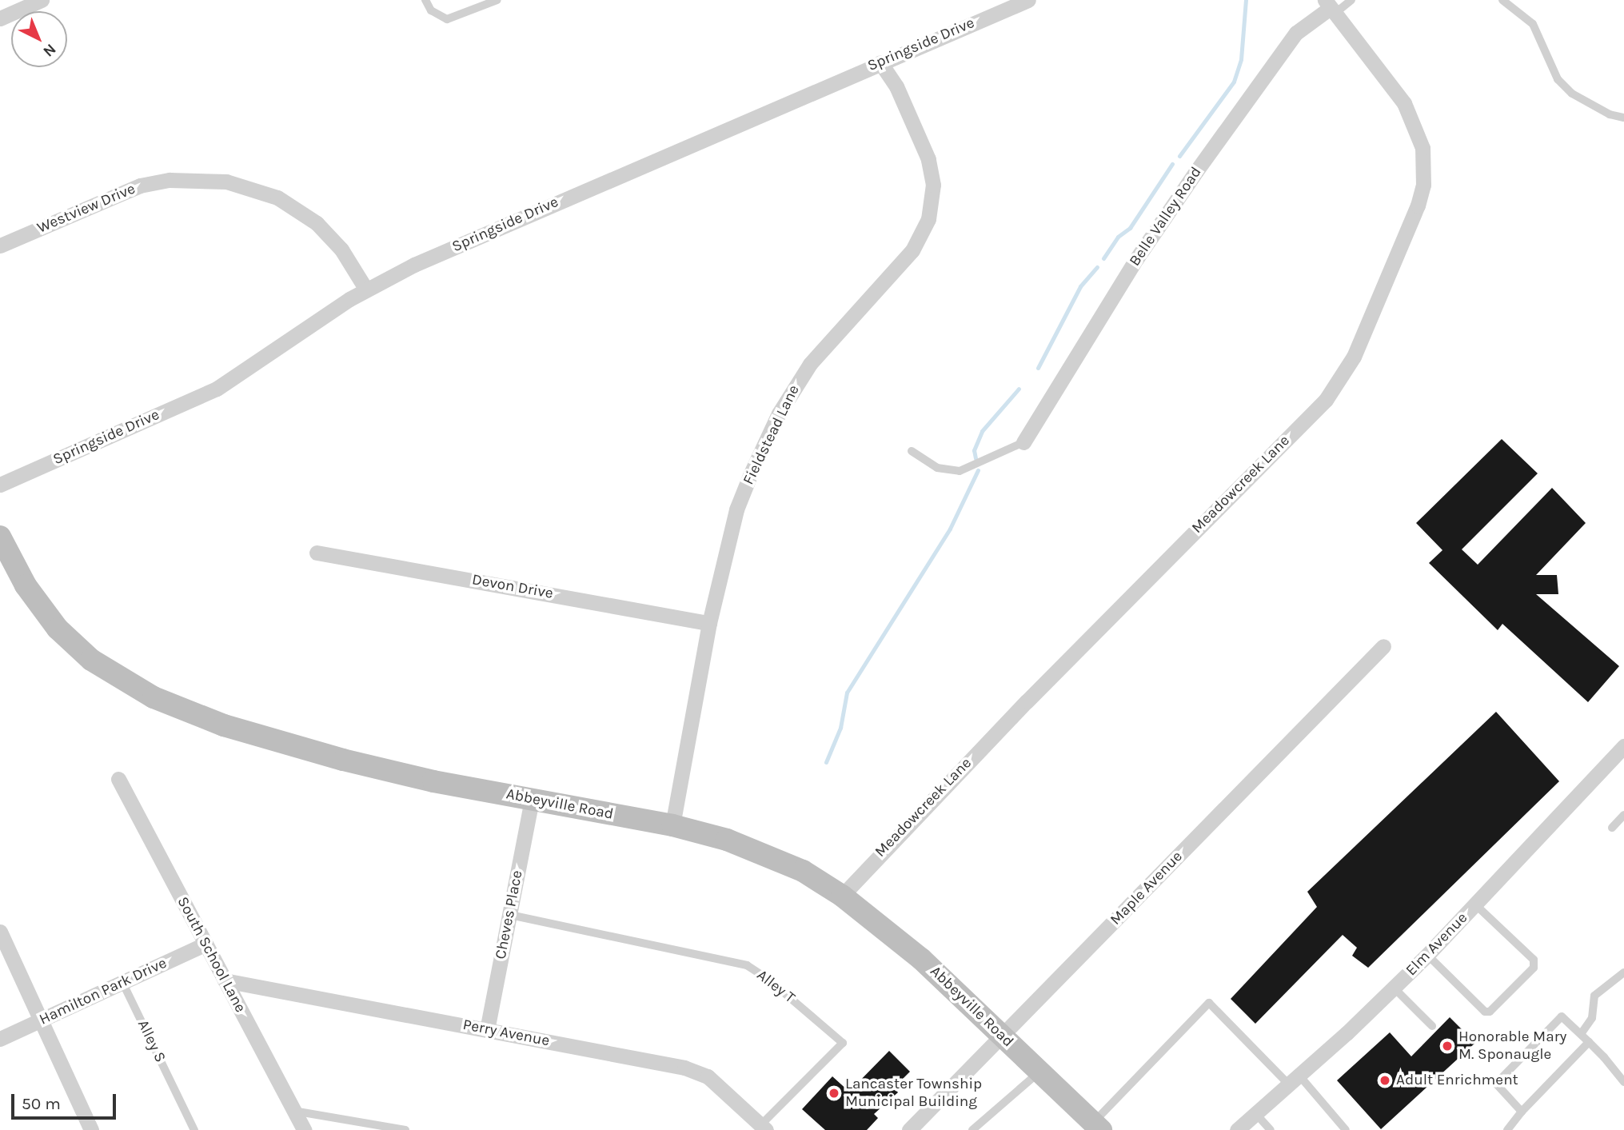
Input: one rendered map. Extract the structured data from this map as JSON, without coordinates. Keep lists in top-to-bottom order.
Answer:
{
  "streets": {
    "street": [
      "Springside Drive",
      "Westview Drive",
      "Belle Valley Road",
      "Fieldstead Lane",
      "Meadowcreek Lane",
      "Devon Drive",
      "Abbeyville Road",
      "Maple Avenue",
      "Cheves Place",
      "Elm Avenue",
      "South School Lane",
      "Hamilton Park Drive",
      "Perry Avenue"
    ],
    "lane": ["Alley T", "Alley S"]
  },
  "crossings": [
    ["Springside Drive", "Westview Drive"],
    ["Springside Drive", "Fieldstead Lane"],
    ["Belle Valley Road", "Meadowcreek Lane"],
    ["Fieldstead Lane", "Devon Drive"],
    ["Fieldstead Lane", "Abbeyville Road"],
    ["Meadowcreek Lane", "Abbeyville Road"],
    ["Abbeyville Road", "Maple Avenue"],
    ["Abbeyville Road", "Cheves Place"],
    ["Cheves Place", "Alley T"],
    ["Cheves Place", "Perry Avenue"],
    ["South School Lane", "Hamilton Park Drive"],
    ["South School Lane", "Perry Avenue"],
    ["Alley T", "Perry Avenue"],
    ["Hamilton Park Drive", "Alley S"]
  ],
  "places": ["Honorable Mary M. Sponaugle", "Adult Enrichment", "Lancaster Township Municipal Building"],
  "scale_bar": "50 m",
  "north": "bottom right"
}
